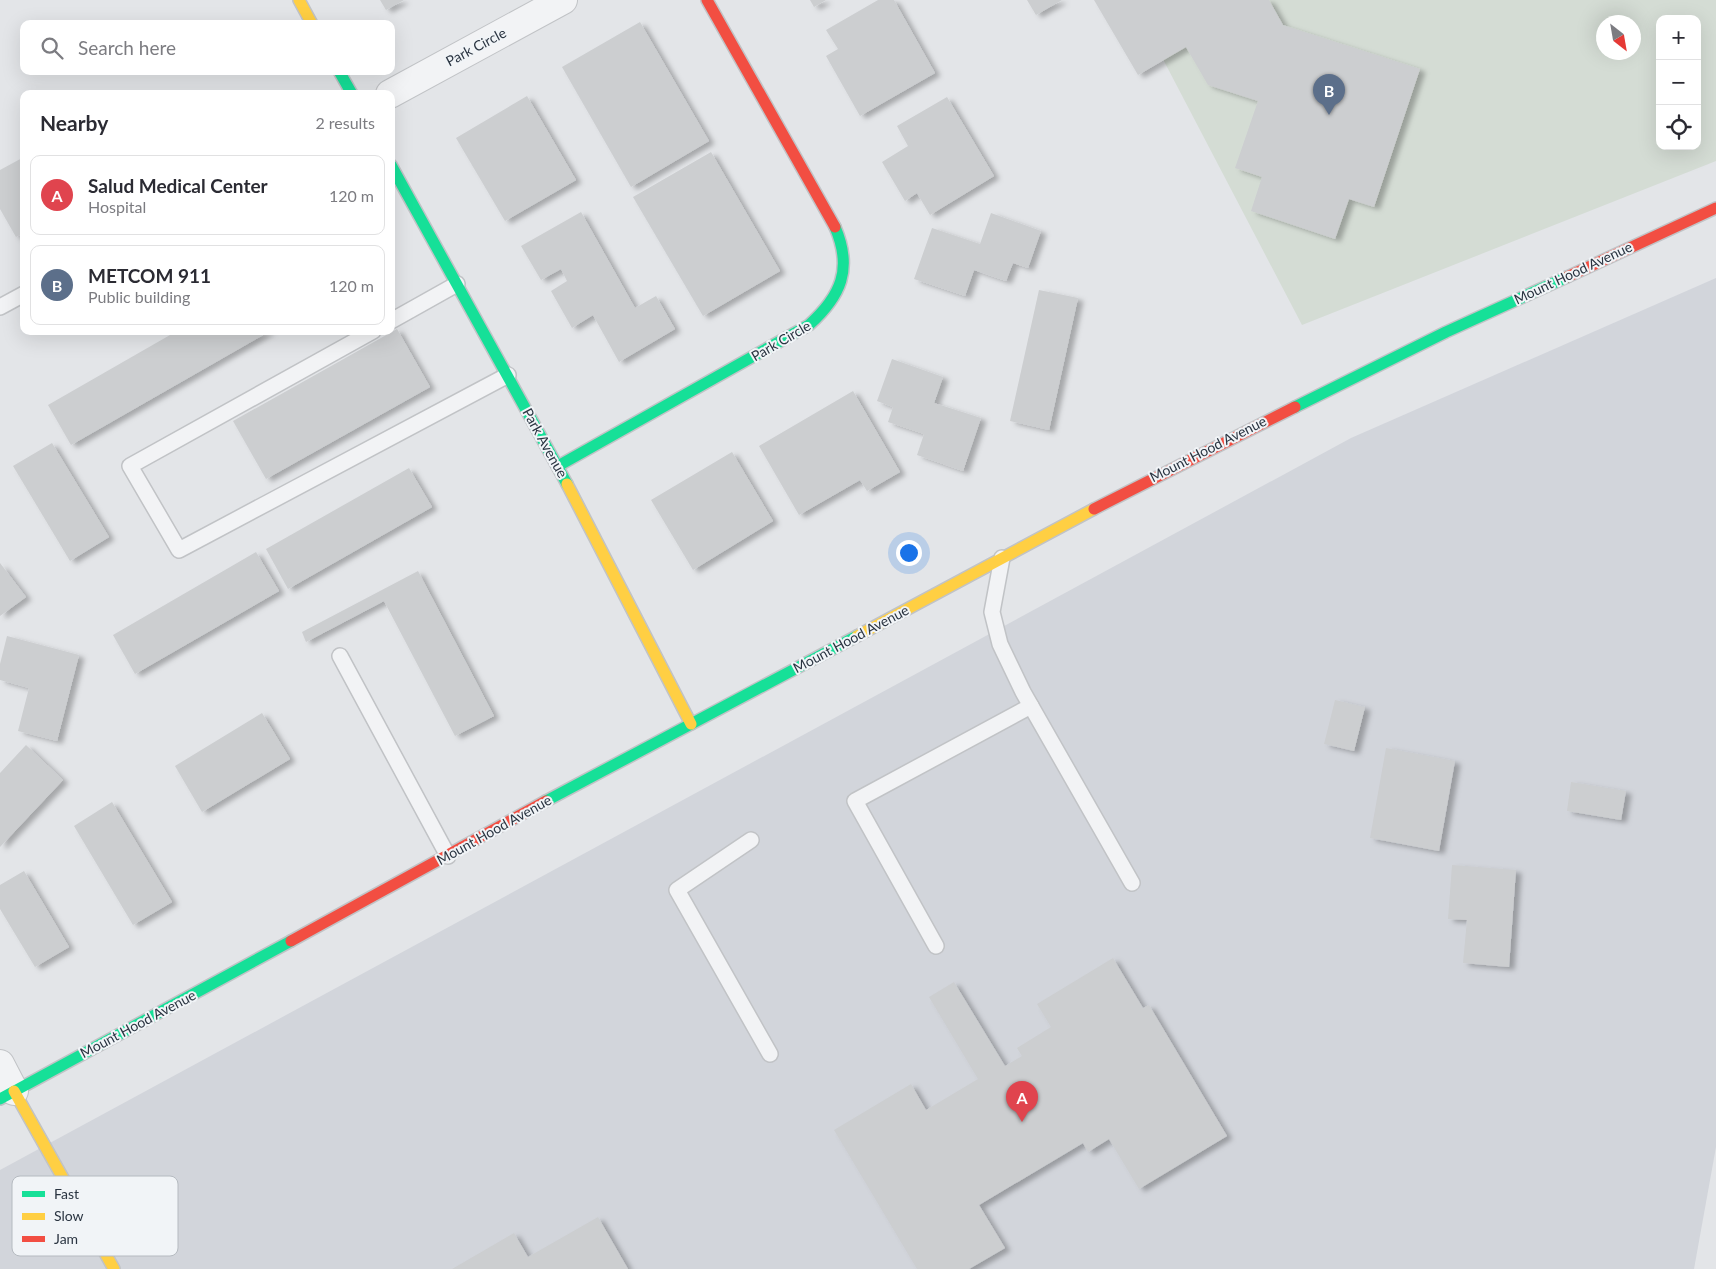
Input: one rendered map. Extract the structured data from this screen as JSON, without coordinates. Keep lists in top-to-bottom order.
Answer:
{
  "streets": {
    "main road": ["Park Circle", "Mount Hood Avenue", "Park Avenue"]
  },
  "crossings": [
    ["Park Circle", "Park Avenue"],
    ["Mount Hood Avenue", "Park Avenue"]
  ],
  "legend": ["Fast", "Slow", "Jam"],
  "north": "bottom right",
  "page": {
    "map_buttons": ["+", "−"],
    "search": "Search here",
    "pins": ["B", "A"],
    "heading": ["Nearby", "2 results"],
    "list": [
      {
        "mark": "A",
        "name": "Salud Medical Center",
        "note": "Hospital",
        "value": "120 m"
      },
      {
        "mark": "B",
        "name": "METCOM 911",
        "note": "Public building",
        "value": "120 m"
      }
    ]
  }
}
